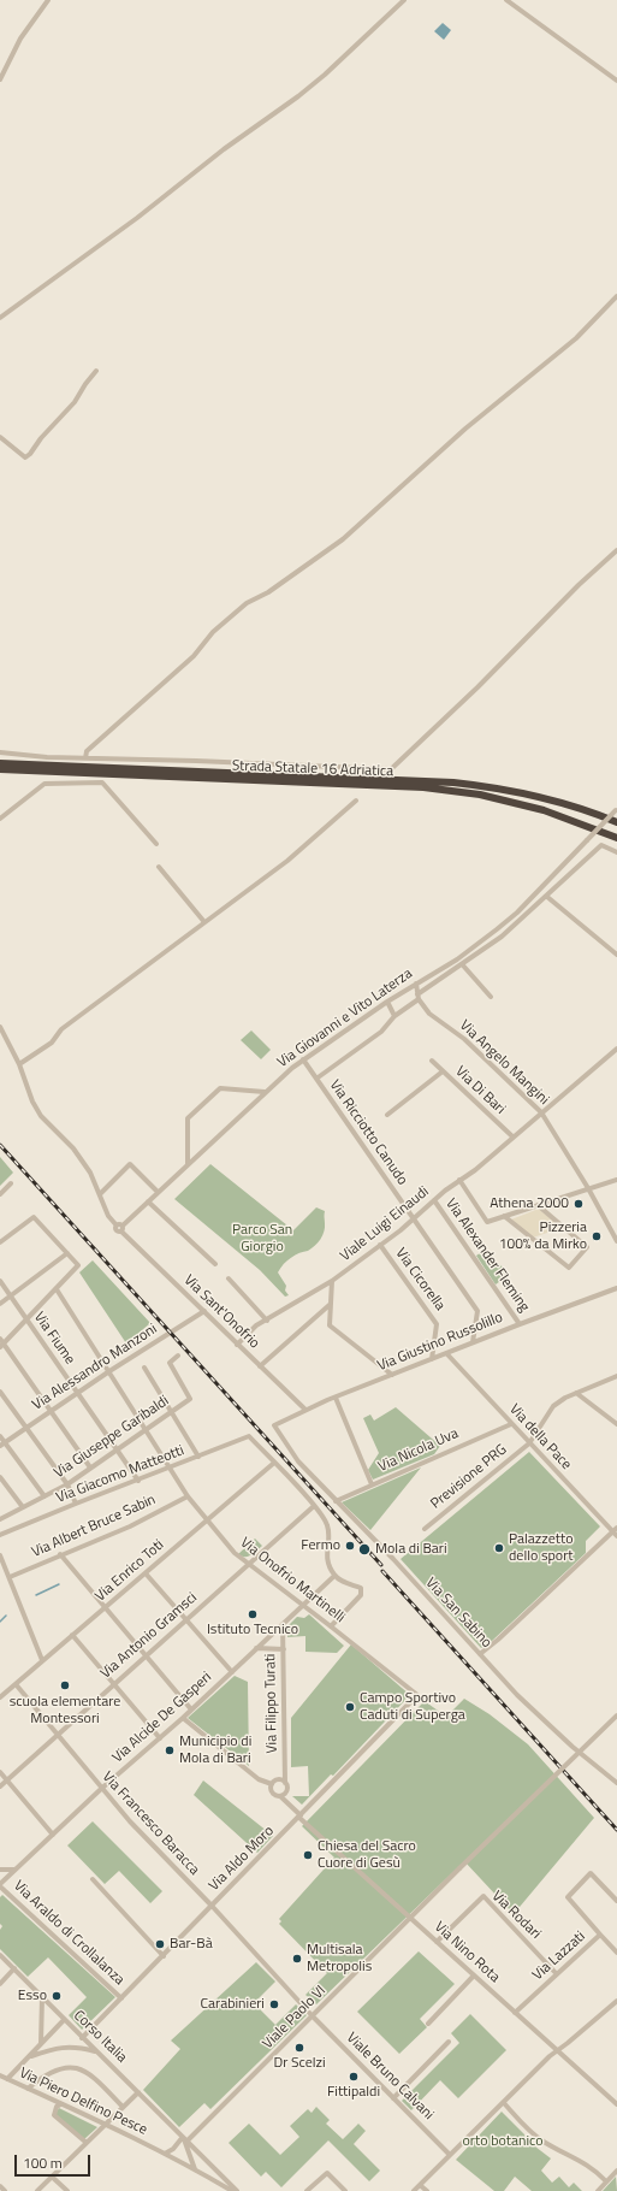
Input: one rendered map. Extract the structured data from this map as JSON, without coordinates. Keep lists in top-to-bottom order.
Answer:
{
  "streets": {
    "highway": ["Strada Statale 16 Adriatica"],
    "street": [
      "Via Giovanni e Vito Laterza",
      "Via Angelo Mangini",
      "Via Di Bari",
      "Via Ricciotto Canudo",
      "Viale Luigi Einaudi",
      "Via Alexander Fleming",
      "Via Cicorella",
      "Via Sant'Onofrio",
      "Via Fiume",
      "Via Giustino Russolillo",
      "Via Alessandro Manzoni",
      "Via Giuseppe Garibaldi",
      "Via della Pace",
      "Via Nicola Uva",
      "Via Giacomo Matteotti",
      "Previsione PRG",
      "Via Albert Bruce Sabin",
      "Via Enrico Toti",
      "Via Onofrio Martinelli",
      "Via San Sabino",
      "Via Antonio Gramsci",
      "Via Filippo Turati",
      "Via Alcide De Gasperi",
      "Via Francesco Baracca",
      "Via Aldo Moro",
      "Via Rodari",
      "Via Araldo di Crollalanza",
      "Via Nino Rota",
      "Via Lazzati",
      "Viale Paolo VI",
      "Corso Italia",
      "Viale Bruno Calvani",
      "Via Piero Delfino Pesce"
    ]
  },
  "crossings": [
    ["Via Giovanni e Vito Laterza", "Via Ricciotto Canudo"],
    ["Via Giovanni e Vito Laterza", "Via Sant'Onofrio"],
    ["Via Angelo Mangini", "Viale Luigi Einaudi"],
    ["Via Di Bari", "Viale Luigi Einaudi"],
    ["Via Ricciotto Canudo", "Viale Luigi Einaudi"],
    ["Via Ricciotto Canudo", "Via Giustino Russolillo"],
    ["Viale Luigi Einaudi", "Via Alexander Fleming"],
    ["Viale Luigi Einaudi", "Via Cicorella"],
    ["Viale Luigi Einaudi", "Via Sant'Onofrio"],
    ["Via Alexander Fleming", "Via Giustino Russolillo"],
    ["Via Cicorella", "Via Giustino Russolillo"],
    ["Via Sant'Onofrio", "Via Giustino Russolillo"],
    ["Via Sant'Onofrio", "Via Alessandro Manzoni"],
    ["Via Fiume", "Via Alessandro Manzoni"],
    ["Via Fiume", "Via Giuseppe Garibaldi"],
    ["Via Fiume", "Via Giacomo Matteotti"],
    ["Via Giustino Russolillo", "Via della Pace"],
    ["Via Giustino Russolillo", "Via San Sabino"],
    ["Via Alessandro Manzoni", "Via Onofrio Martinelli"],
    ["Via Giuseppe Garibaldi", "Via Onofrio Martinelli"],
    ["Via della Pace", "Via Nicola Uva"],
    ["Via della Pace", "Previsione PRG"],
    ["Via Nicola Uva", "Via San Sabino"],
    ["Via Giacomo Matteotti", "Via Enrico Toti"],
    ["Via Giacomo Matteotti", "Via Onofrio Martinelli"],
    ["Via Albert Bruce Sabin", "Via Onofrio Martinelli"],
    ["Via Enrico Toti", "Via Onofrio Martinelli"],
    ["Via Enrico Toti", "Via Francesco Baracca"],
    ["Via Onofrio Martinelli", "Via Antonio Gramsci"],
    ["Via Onofrio Martinelli", "Via Alcide De Gasperi"],
    ["Via Onofrio Martinelli", "Via Aldo Moro"],
    ["Via Antonio Gramsci", "Via Francesco Baracca"],
    ["Via Filippo Turati", "Via Alcide De Gasperi"],
    ["Via Filippo Turati", "Via Nino Rota"],
    ["Via Alcide De Gasperi", "Via Francesco Baracca"],
    ["Via Alcide De Gasperi", "Via Araldo di Crollalanza"],
    ["Via Francesco Baracca", "Via Aldo Moro"],
    ["Via Francesco Baracca", "Viale Paolo VI"],
    ["Via Francesco Baracca", "Viale Bruno Calvani"],
    ["Via Aldo Moro", "Via Araldo di Crollalanza"],
    ["Via Aldo Moro", "Via Nino Rota"],
    ["Via Aldo Moro", "Corso Italia"],
    ["Via Rodari", "Via Nino Rota"],
    ["Via Rodari", "Via Lazzati"],
    ["Via Nino Rota", "Via Lazzati"],
    ["Via Nino Rota", "Viale Paolo VI"],
    ["Viale Paolo VI", "Corso Italia"],
    ["Viale Paolo VI", "Viale Bruno Calvani"],
    ["Corso Italia", "Via Piero Delfino Pesce"]
  ],
  "parks": ["Parco San Giorgio", "orto botanico"],
  "places": [
    "Athena 2000",
    "Pizzeria 100% da Mirko",
    "Fermo",
    "Palazzetto dello sport",
    "Mola di Bari",
    "Istituto Tecnico",
    "scuola elementare Montessori",
    "Campo Sportivo Caduti di Superga",
    "Municipio di Mola di Bari",
    "Chiesa del Sacro Cuore di Gesù",
    "Bar-Bà",
    "Multisala Metropolis",
    "Esso",
    "Carabinieri",
    "Dr Scelzi",
    "Fittipaldi"
  ],
  "scale_bar": "100 m"
}
